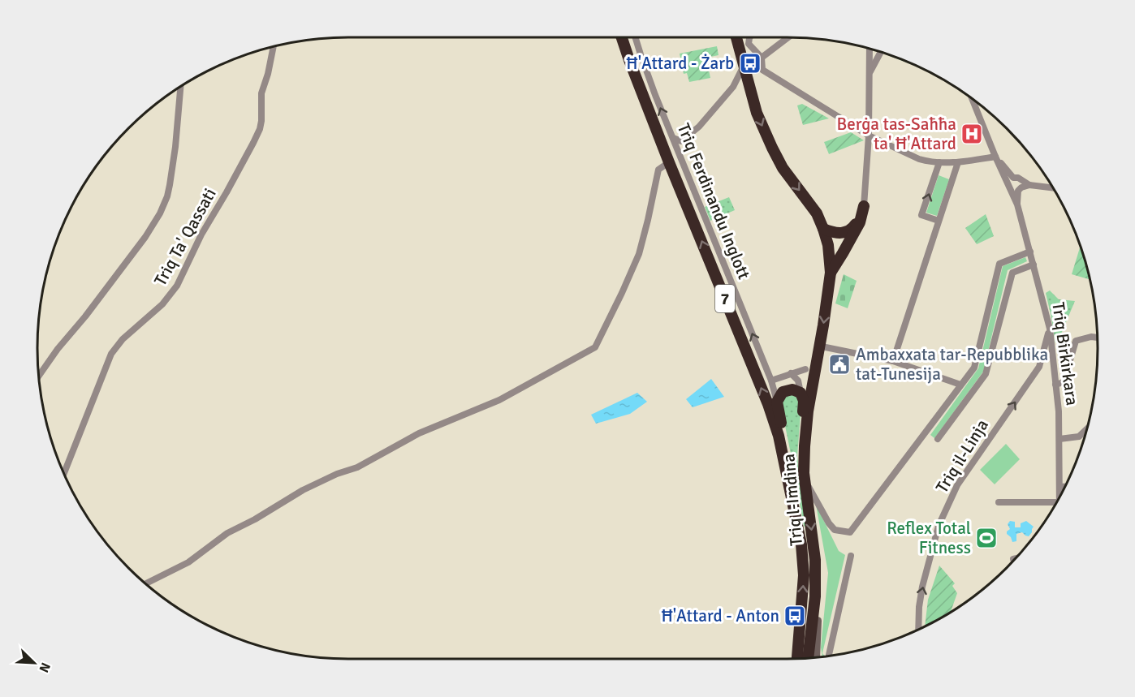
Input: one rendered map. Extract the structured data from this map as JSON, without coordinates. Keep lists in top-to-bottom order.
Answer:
{
  "streets": {
    "highway": ["7", "Triq l-Imdina"],
    "street": [
      "Triq Ferdinandu Inglott",
      "Triq Ta' Qassati",
      "Triq Birkirkara",
      "Triq il-Linja"
    ]
  },
  "crossings": [
    ["Triq Birkirkara", "Triq il-Linja"]
  ],
  "one_way": ["Triq Ferdinandu Inglott"],
  "places": {
    "bus stop": ["Ħ'Attard - Żarb", "Ħ'Attard - Anton"],
    "hospital": ["Berġa tas-Saħħa ta' Ħ'Attard"],
    "public building": ["Ambaxxata tar-Repubblika tat-Tunesija"],
    "sports": ["Reflex Total Fitness"]
  },
  "north": "bottom right"
}
